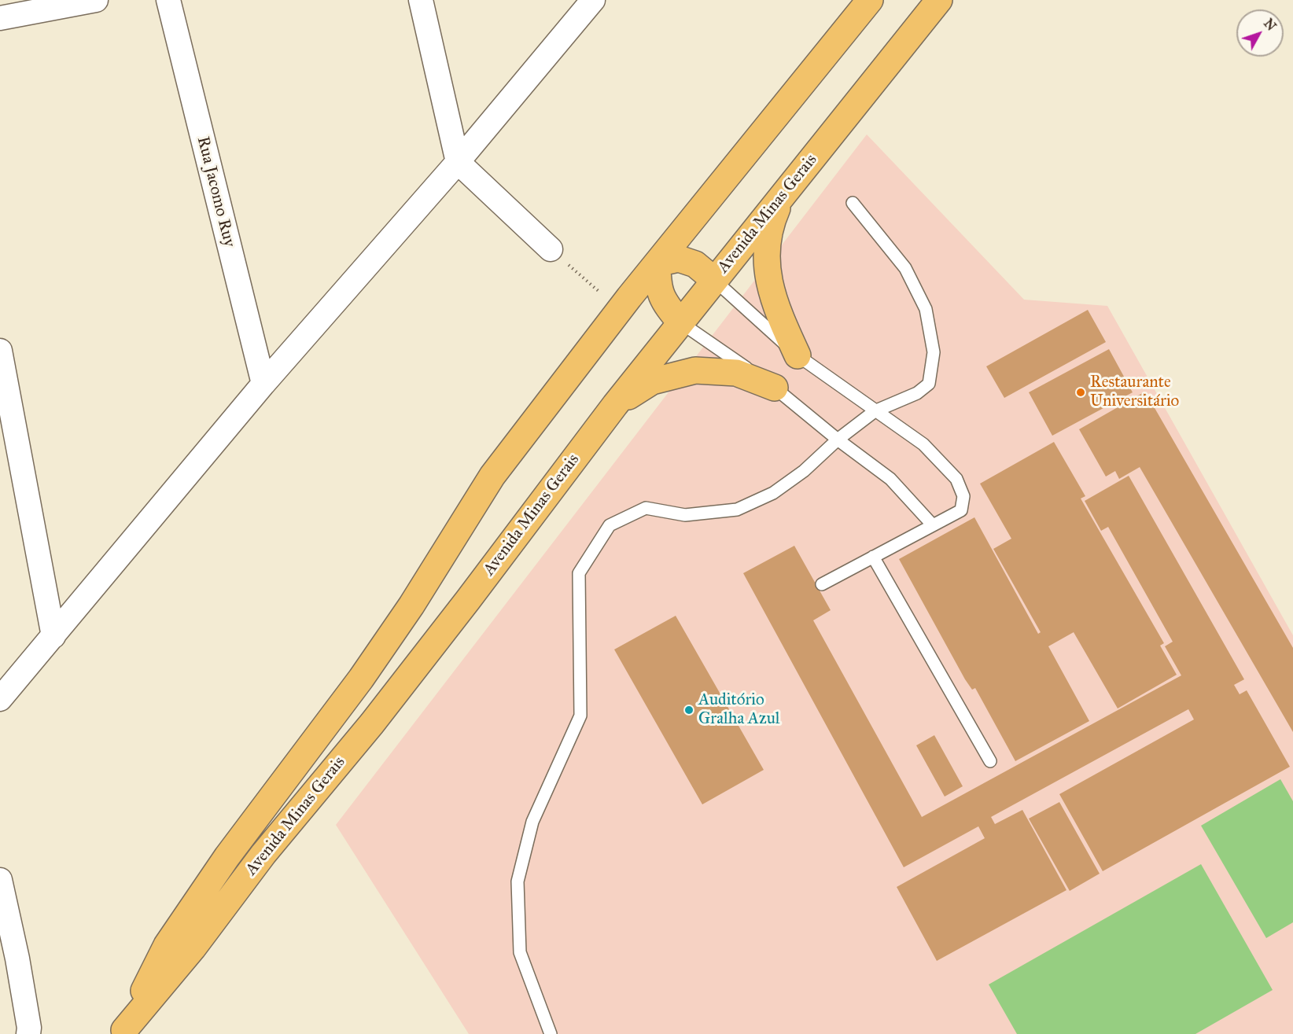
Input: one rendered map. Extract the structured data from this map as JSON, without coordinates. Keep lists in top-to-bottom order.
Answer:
{
  "streets": {
    "highway": ["Avenida Minas Gerais"],
    "street": ["Rua Jacomo Ruy"]
  },
  "places": ["Restaurante Universitário", "Auditório Gralha Azul"],
  "north": "top right"
}
